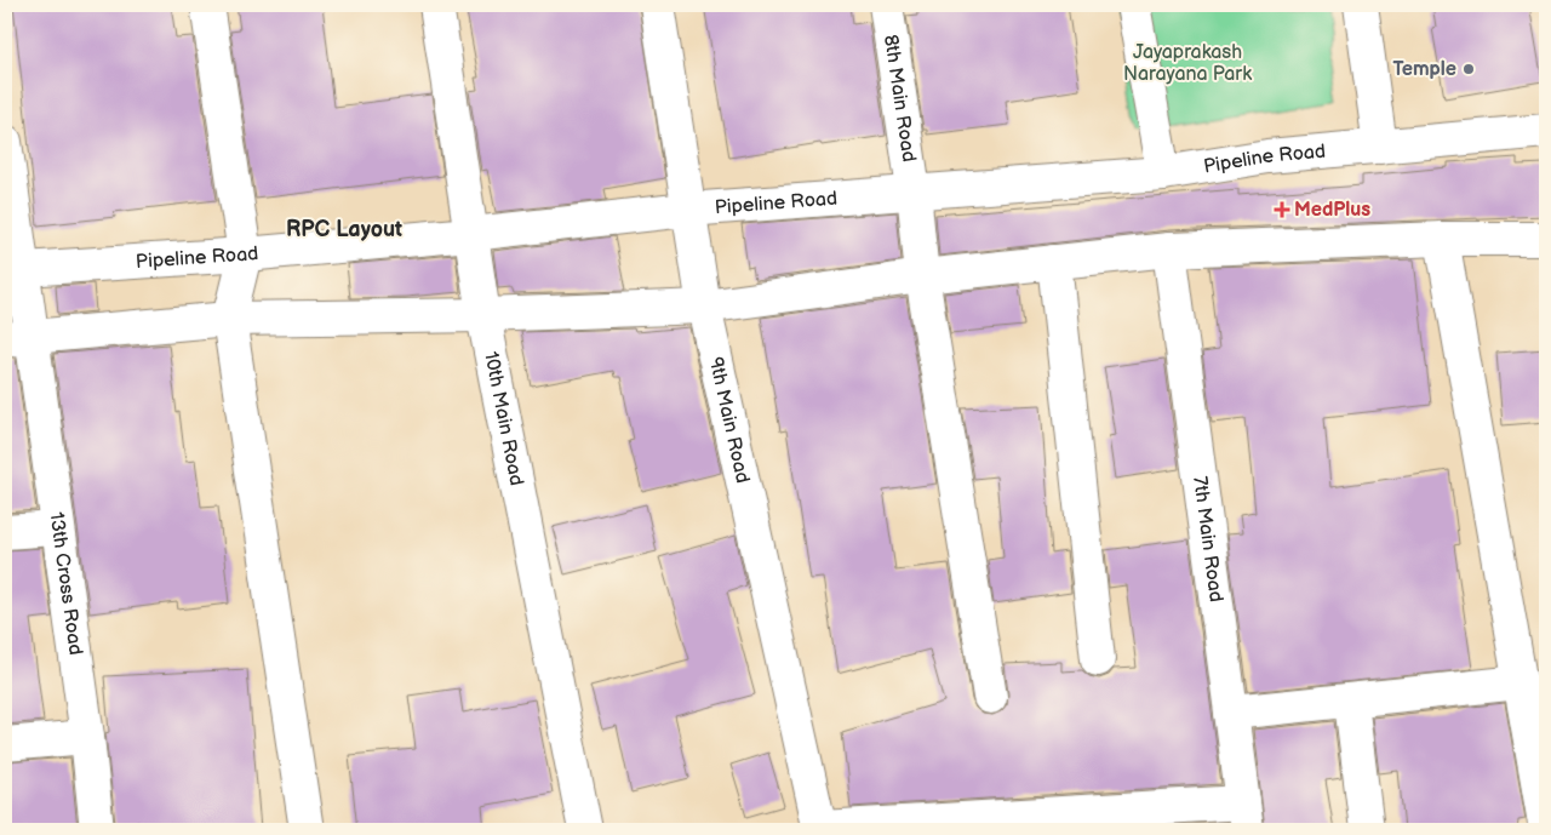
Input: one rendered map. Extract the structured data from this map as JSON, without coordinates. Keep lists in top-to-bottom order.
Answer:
{
  "streets": {
    "street": [
      "8th Main Road",
      "Pipeline Road",
      "10th Main Road",
      "9th Main Road",
      "7th Main Road",
      "13th Cross Road"
    ]
  },
  "crossings": [
    ["8th Main Road", "Pipeline Road"],
    ["Pipeline Road", "10th Main Road"],
    ["Pipeline Road", "9th Main Road"],
    ["Pipeline Road", "13th Cross Road"]
  ],
  "districts": ["RPC Layout"],
  "parks": ["Jayaprakash Narayana Park"],
  "places": {
    "other": ["Temple"],
    "health": ["MedPlus"]
  }
}
